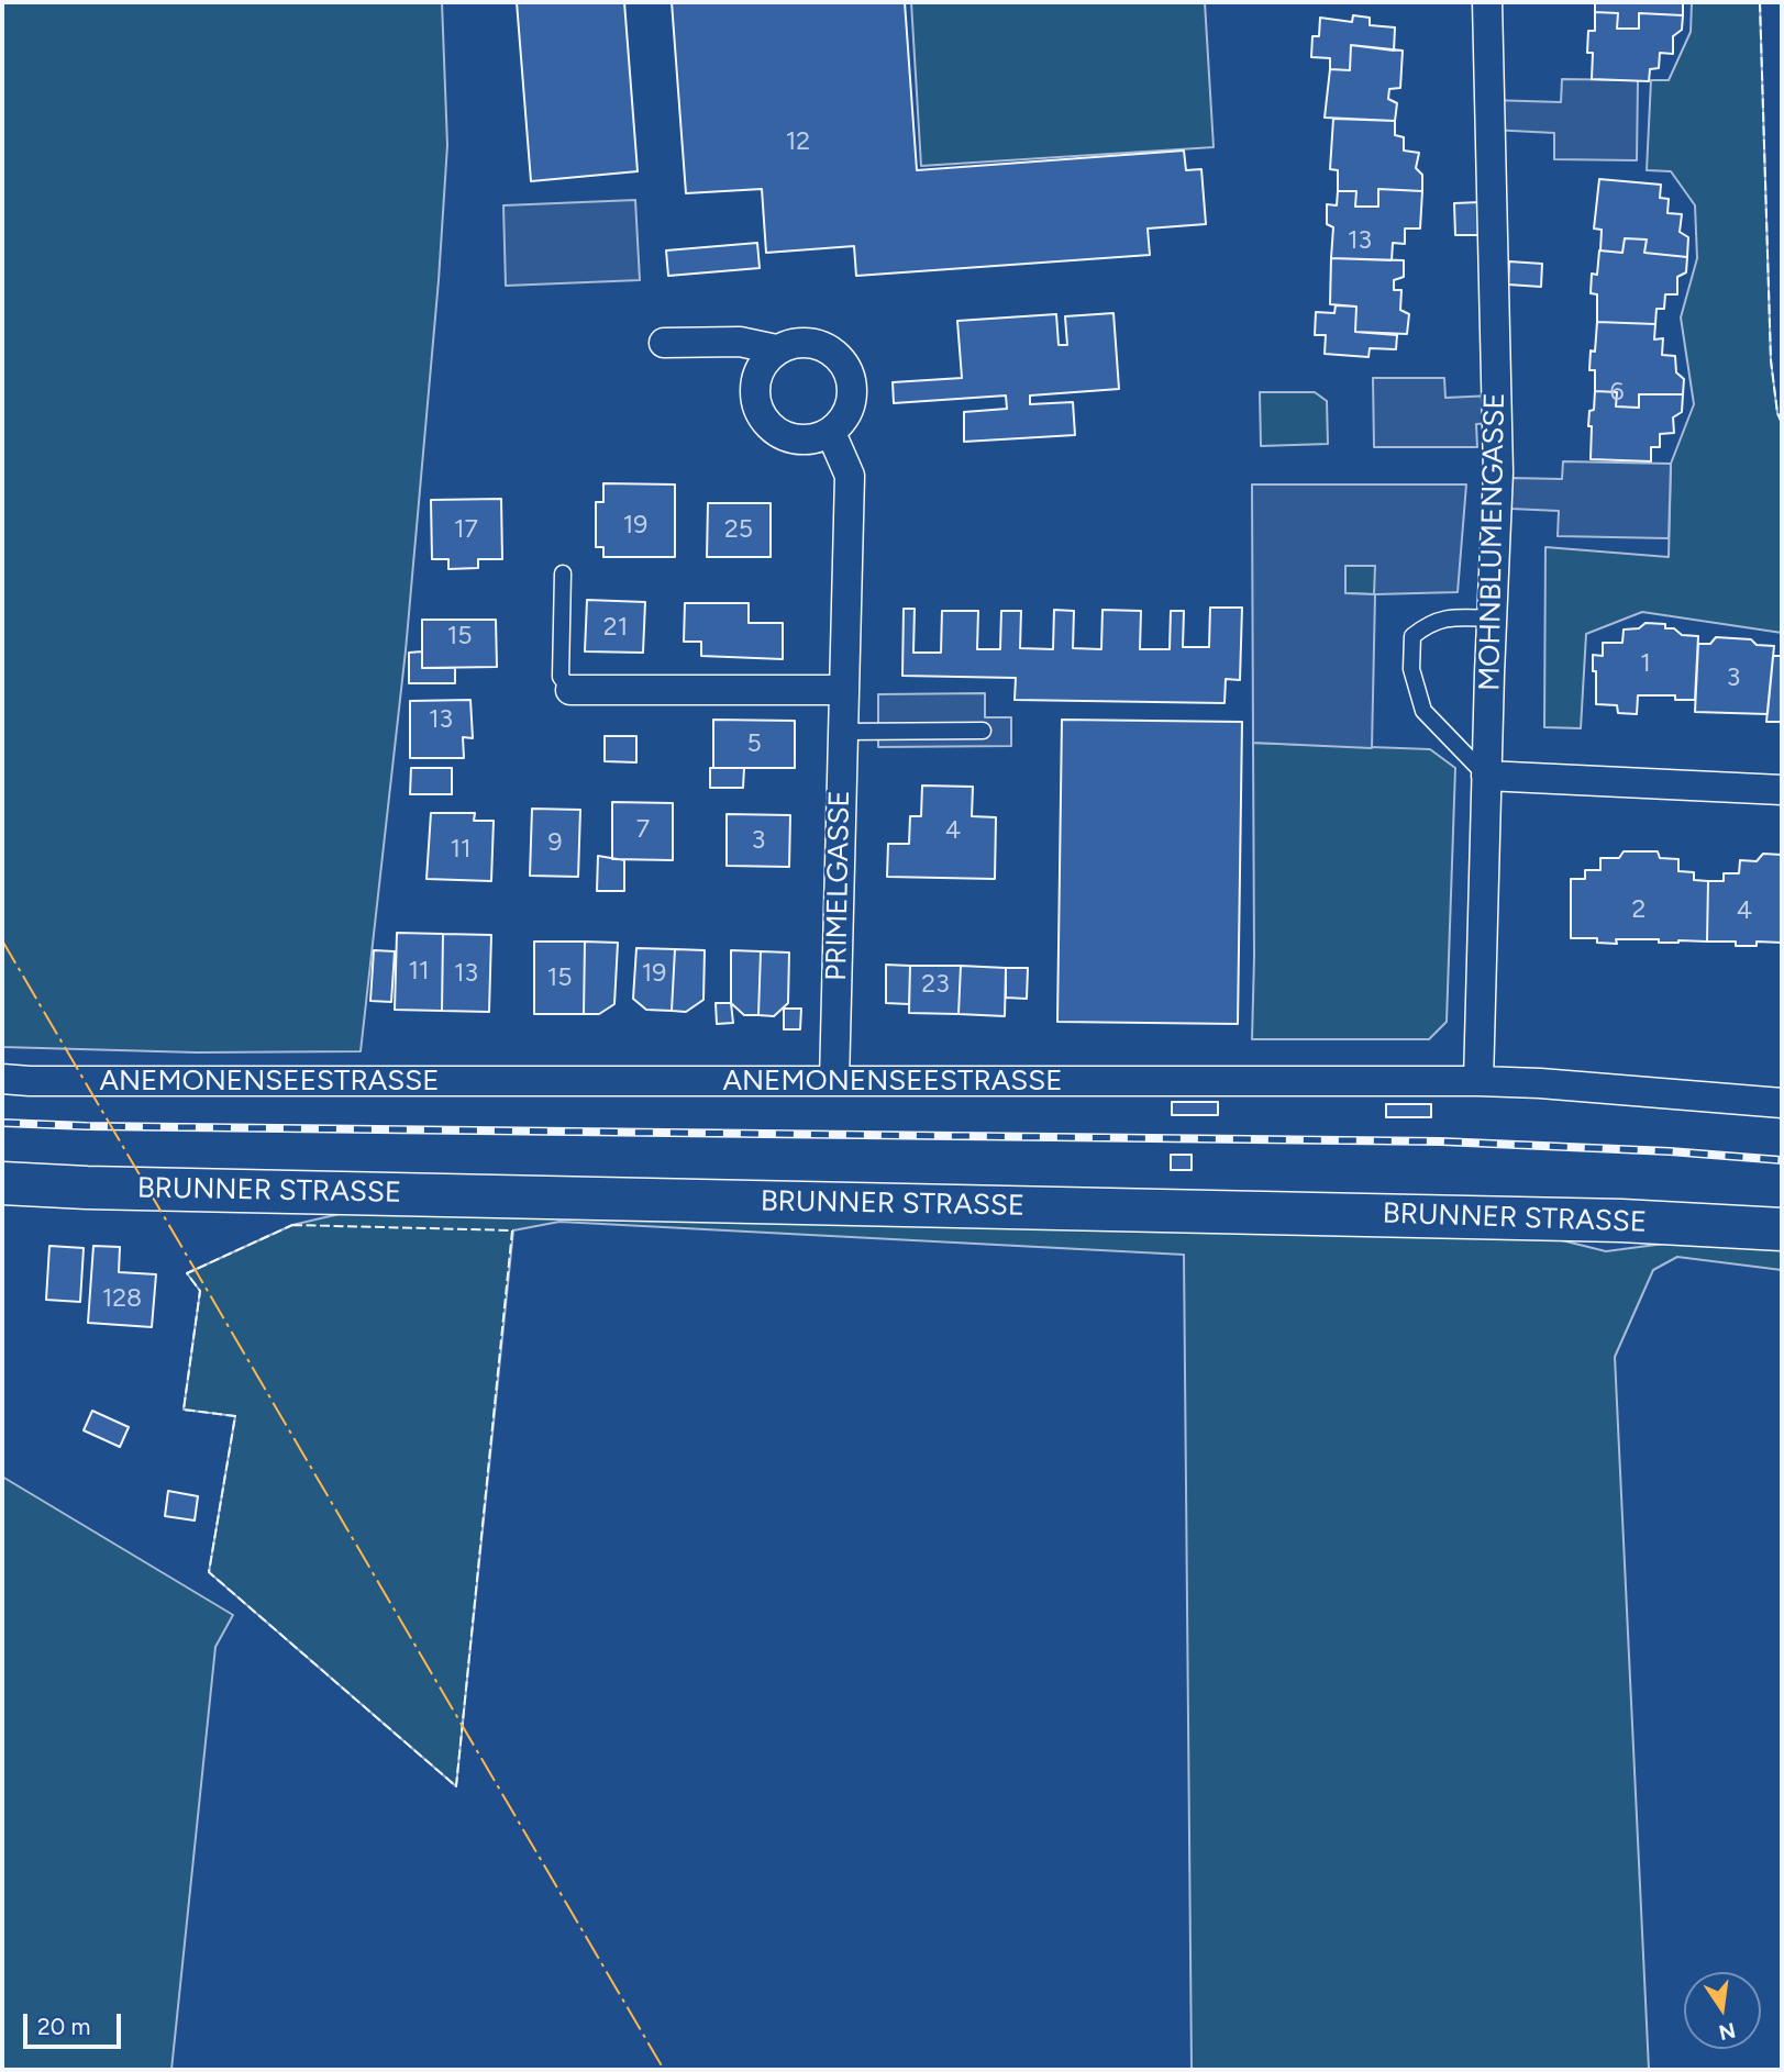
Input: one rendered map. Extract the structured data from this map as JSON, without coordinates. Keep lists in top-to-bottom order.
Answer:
{
  "streets": {
    "main road": ["BRUNNER STRASSE"],
    "street": ["MOHNBLUMENGASSE", "PRIMELGASSE", "ANEMONENSEESTRASSE"]
  },
  "crossings": [
    ["MOHNBLUMENGASSE", "ANEMONENSEESTRASSE"],
    ["PRIMELGASSE", "ANEMONENSEESTRASSE"]
  ],
  "house_numbers": [
    "12",
    "13",
    "6",
    "19",
    "17",
    "25",
    "21",
    "15",
    "1",
    "3",
    "13",
    "5",
    "7",
    "4",
    "3",
    "9",
    "11",
    "2",
    "4",
    "11",
    "13",
    "19",
    "15",
    "23",
    "128"
  ],
  "scale_bar": "20 m",
  "north": "bottom"
}
